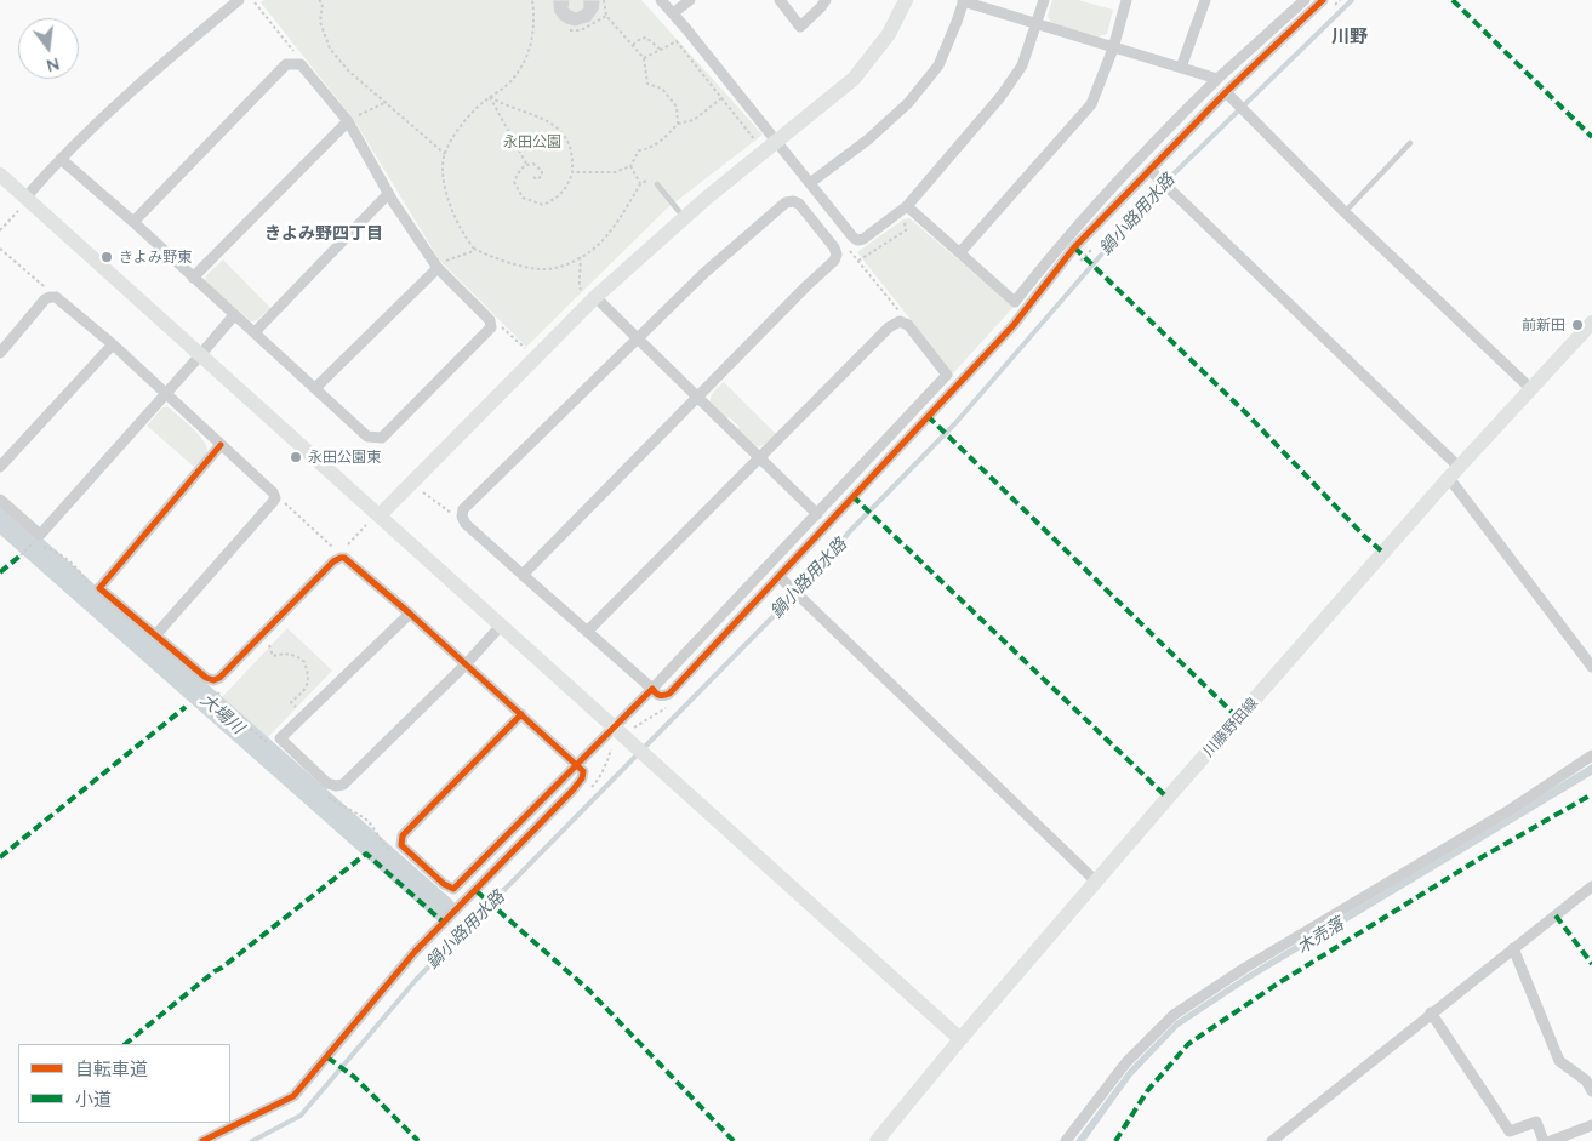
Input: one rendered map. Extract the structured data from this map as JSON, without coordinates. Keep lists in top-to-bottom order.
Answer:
{
  "streets": {
    "street": ["川藤野田線"]
  },
  "districts": ["川野", "きよみ野四丁目"],
  "water": ["鍋小路用水路", "大場川", "木売落"],
  "parks": ["永田公園"],
  "places": ["きよみ野東", "前新田", "永田公園東"],
  "legend": ["自転車道", "小道"],
  "north": "bottom"
}
